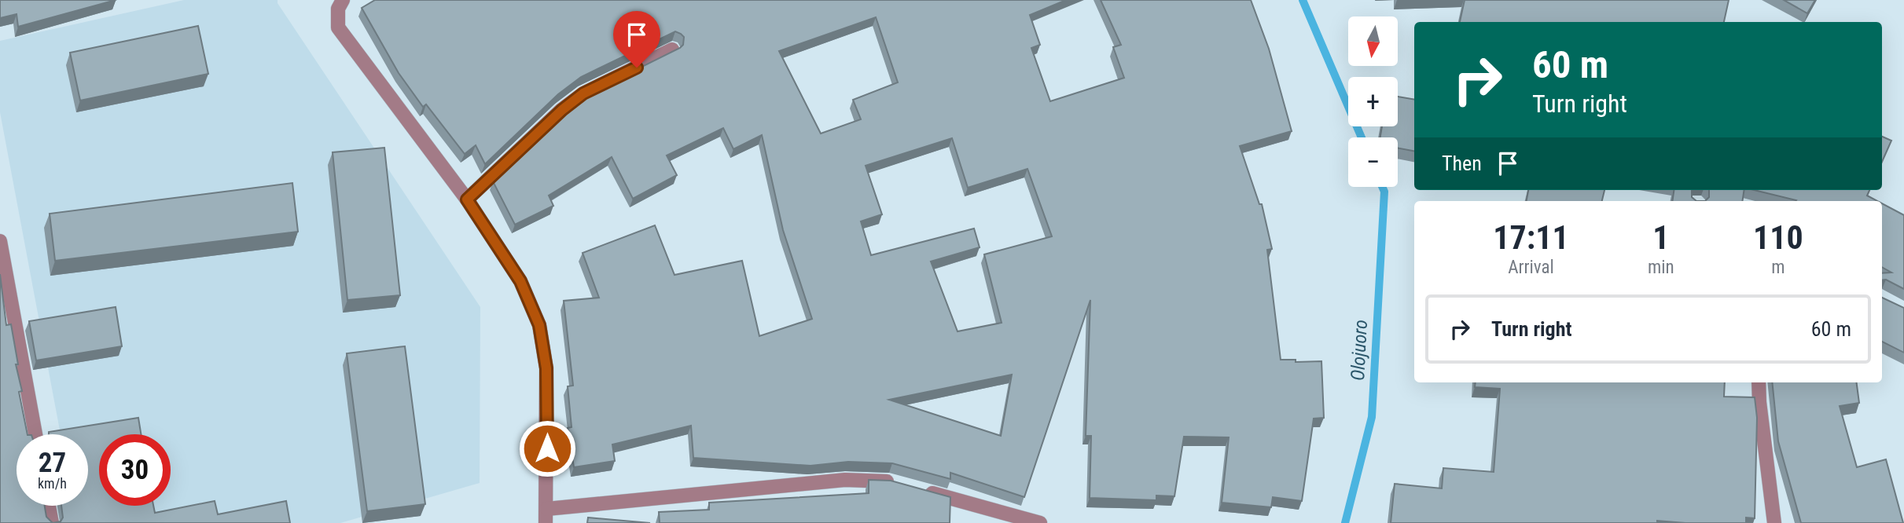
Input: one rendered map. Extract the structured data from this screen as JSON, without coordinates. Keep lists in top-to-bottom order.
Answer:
{
  "water": ["Olojuoro"],
  "north": "bottom",
  "page": {
    "map_buttons": ["+", "−"],
    "turn": ["60 m", "Turn right"],
    "then": "Then",
    "eta": [
      "17:11",
      "Arrival",
      "1",
      "min",
      "110",
      "m"
    ],
    "list": [
      {
        "name": "Turn right",
        "value": "60 m"
      }
    ],
    "speed": "27 km/h",
    "limit": "30"
  }
}
